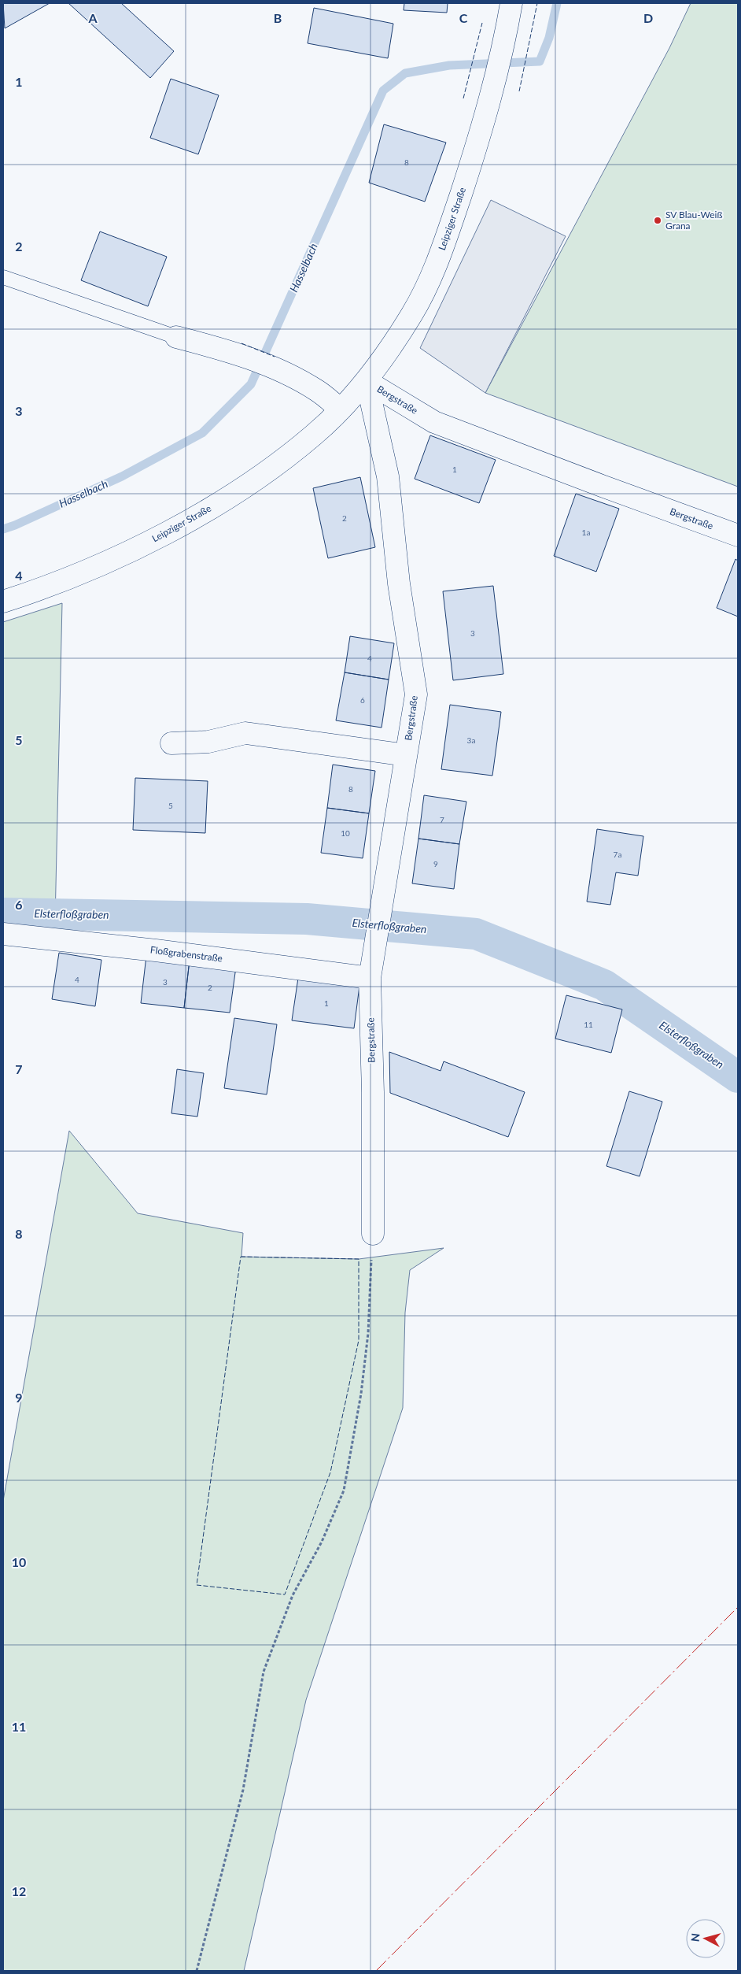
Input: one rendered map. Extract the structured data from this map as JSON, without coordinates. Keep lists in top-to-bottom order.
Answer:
{
  "streets": {
    "street": ["Leipziger Straße", "Bergstraße", "Floßgrabenstraße"]
  },
  "crossings": [
    ["Leipziger Straße", "Bergstraße"],
    ["Bergstraße", "Floßgrabenstraße"]
  ],
  "water": ["Hasselbach", "Elsterfloßgraben"],
  "places": ["SV Blau-Weiß Grana"],
  "house_numbers": [
    "8",
    "1",
    "2",
    "1a",
    "3",
    "4",
    "6",
    "3a",
    "8",
    "5",
    "7",
    "10",
    "7a",
    "9",
    "4",
    "3",
    "2",
    "1",
    "11"
  ],
  "north": "left",
  "grid": {
    "columns": [
      "A",
      "B",
      "C",
      "D"
    ],
    "rows": [
      "1",
      "2",
      "3",
      "4",
      "5",
      "6",
      "7",
      "8",
      "9",
      "10",
      "11",
      "12"
    ]
  }
}
